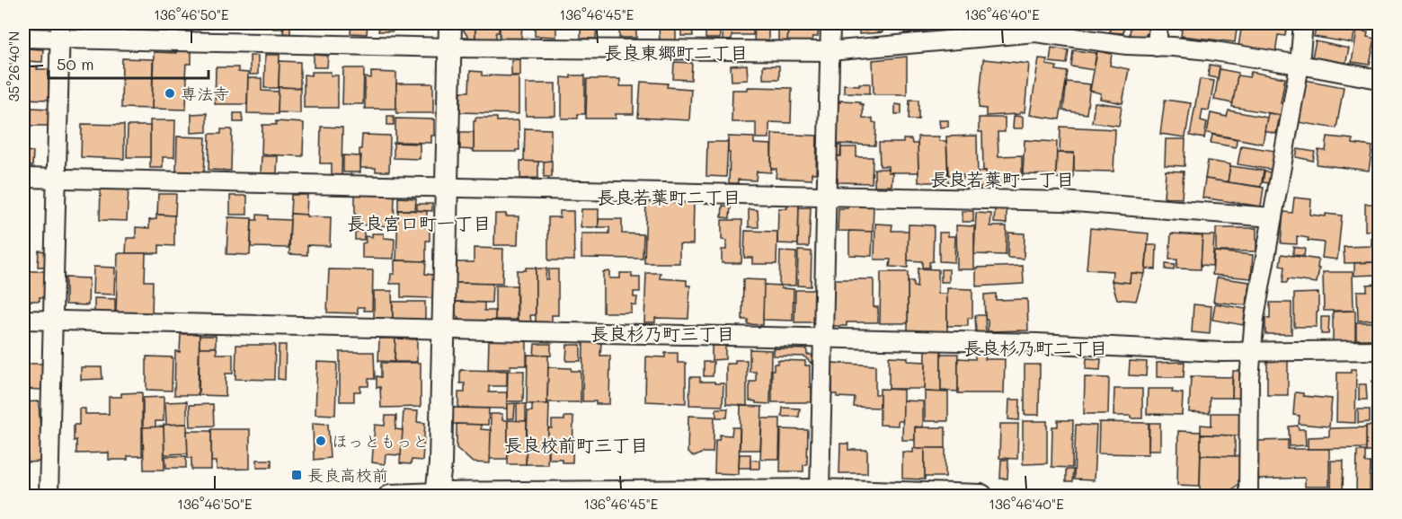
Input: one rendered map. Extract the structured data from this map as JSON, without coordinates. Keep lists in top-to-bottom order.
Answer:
{
  "districts": [
    "長良東郷町二丁目",
    "長良若葉町一丁目",
    "長良若葉町二丁目",
    "長良宮口町一丁目",
    "長良杉乃町三丁目",
    "長良杉乃町二丁目",
    "長良校前町三丁目"
  ],
  "places": {
    "other": ["専法寺", "ほっともっと"],
    "transit": ["長良高校前"]
  },
  "scale_bar": "50 m",
  "coordinates": [
    "136°46'50\"E",
    "136°46'45\"E",
    "136°46'40\"E",
    "35°26'40\"N"
  ]
}
